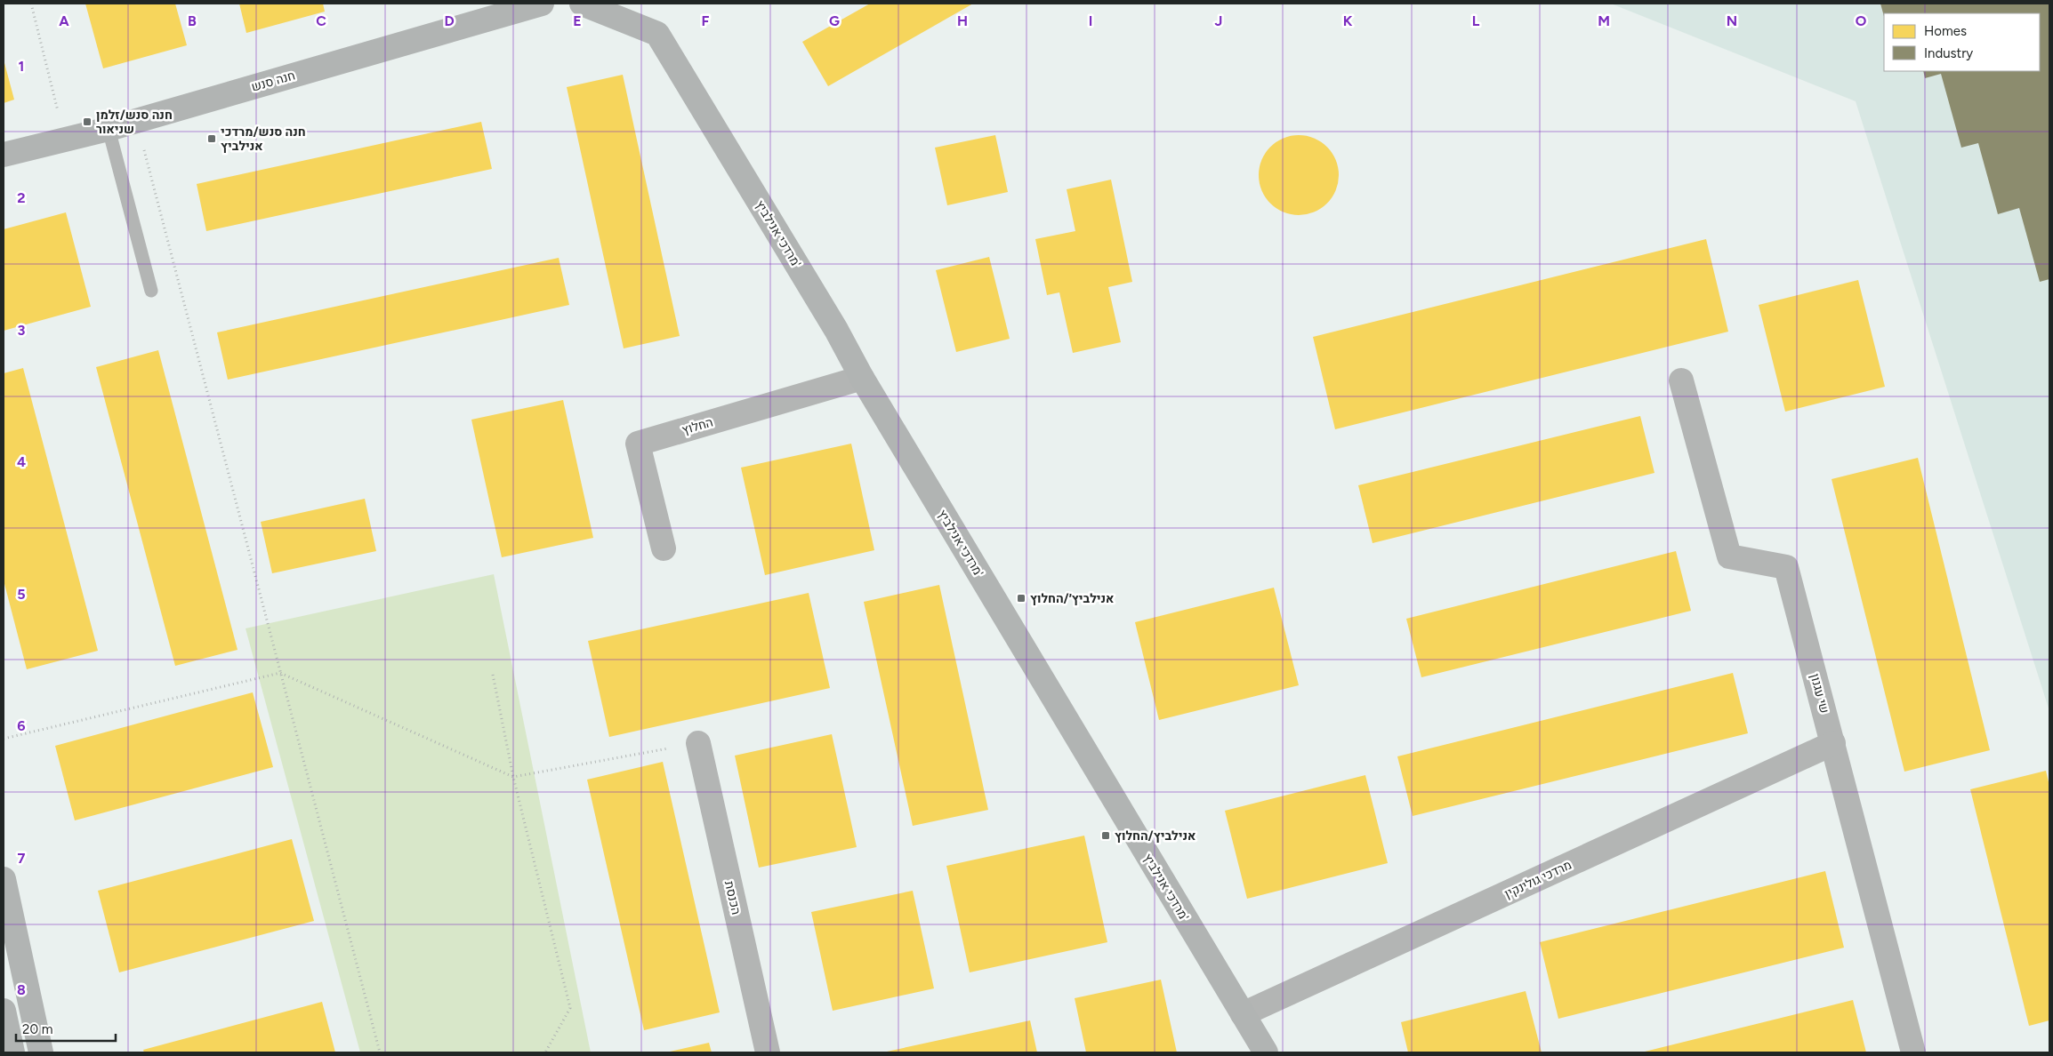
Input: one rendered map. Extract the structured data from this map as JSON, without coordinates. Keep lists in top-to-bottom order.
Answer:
{
  "streets": {
    "street": [
      "חנה סנש",
      "מרדכי אנילביץ'",
      "החלוץ",
      "שי עגנון",
      "מרדכי גולינקין",
      "הכנסת"
    ]
  },
  "crossings": [
    ["מרדכי אנילביץ'", "החלוץ"],
    ["מרדכי אנילביץ'", "מרדכי גולינקין"],
    ["שי עגנון", "מרדכי גולינקין"]
  ],
  "places": {
    "transit": [
      "חנה סנש/זלמן שניאור",
      "חנה סנש/מרדכי אנילביץ",
      "אנילביץ׳/החלוץ",
      "אנילביץ/החלוץ"
    ]
  },
  "legend": ["Homes", "Industry"],
  "scale_bar": "20 m",
  "grid": {
    "columns": [
      "A",
      "B",
      "C",
      "D",
      "E",
      "F",
      "G",
      "H",
      "I",
      "J",
      "K",
      "L",
      "M",
      "N",
      "O"
    ],
    "rows": [
      "1",
      "2",
      "3",
      "4",
      "5",
      "6",
      "7",
      "8"
    ]
  }
}
